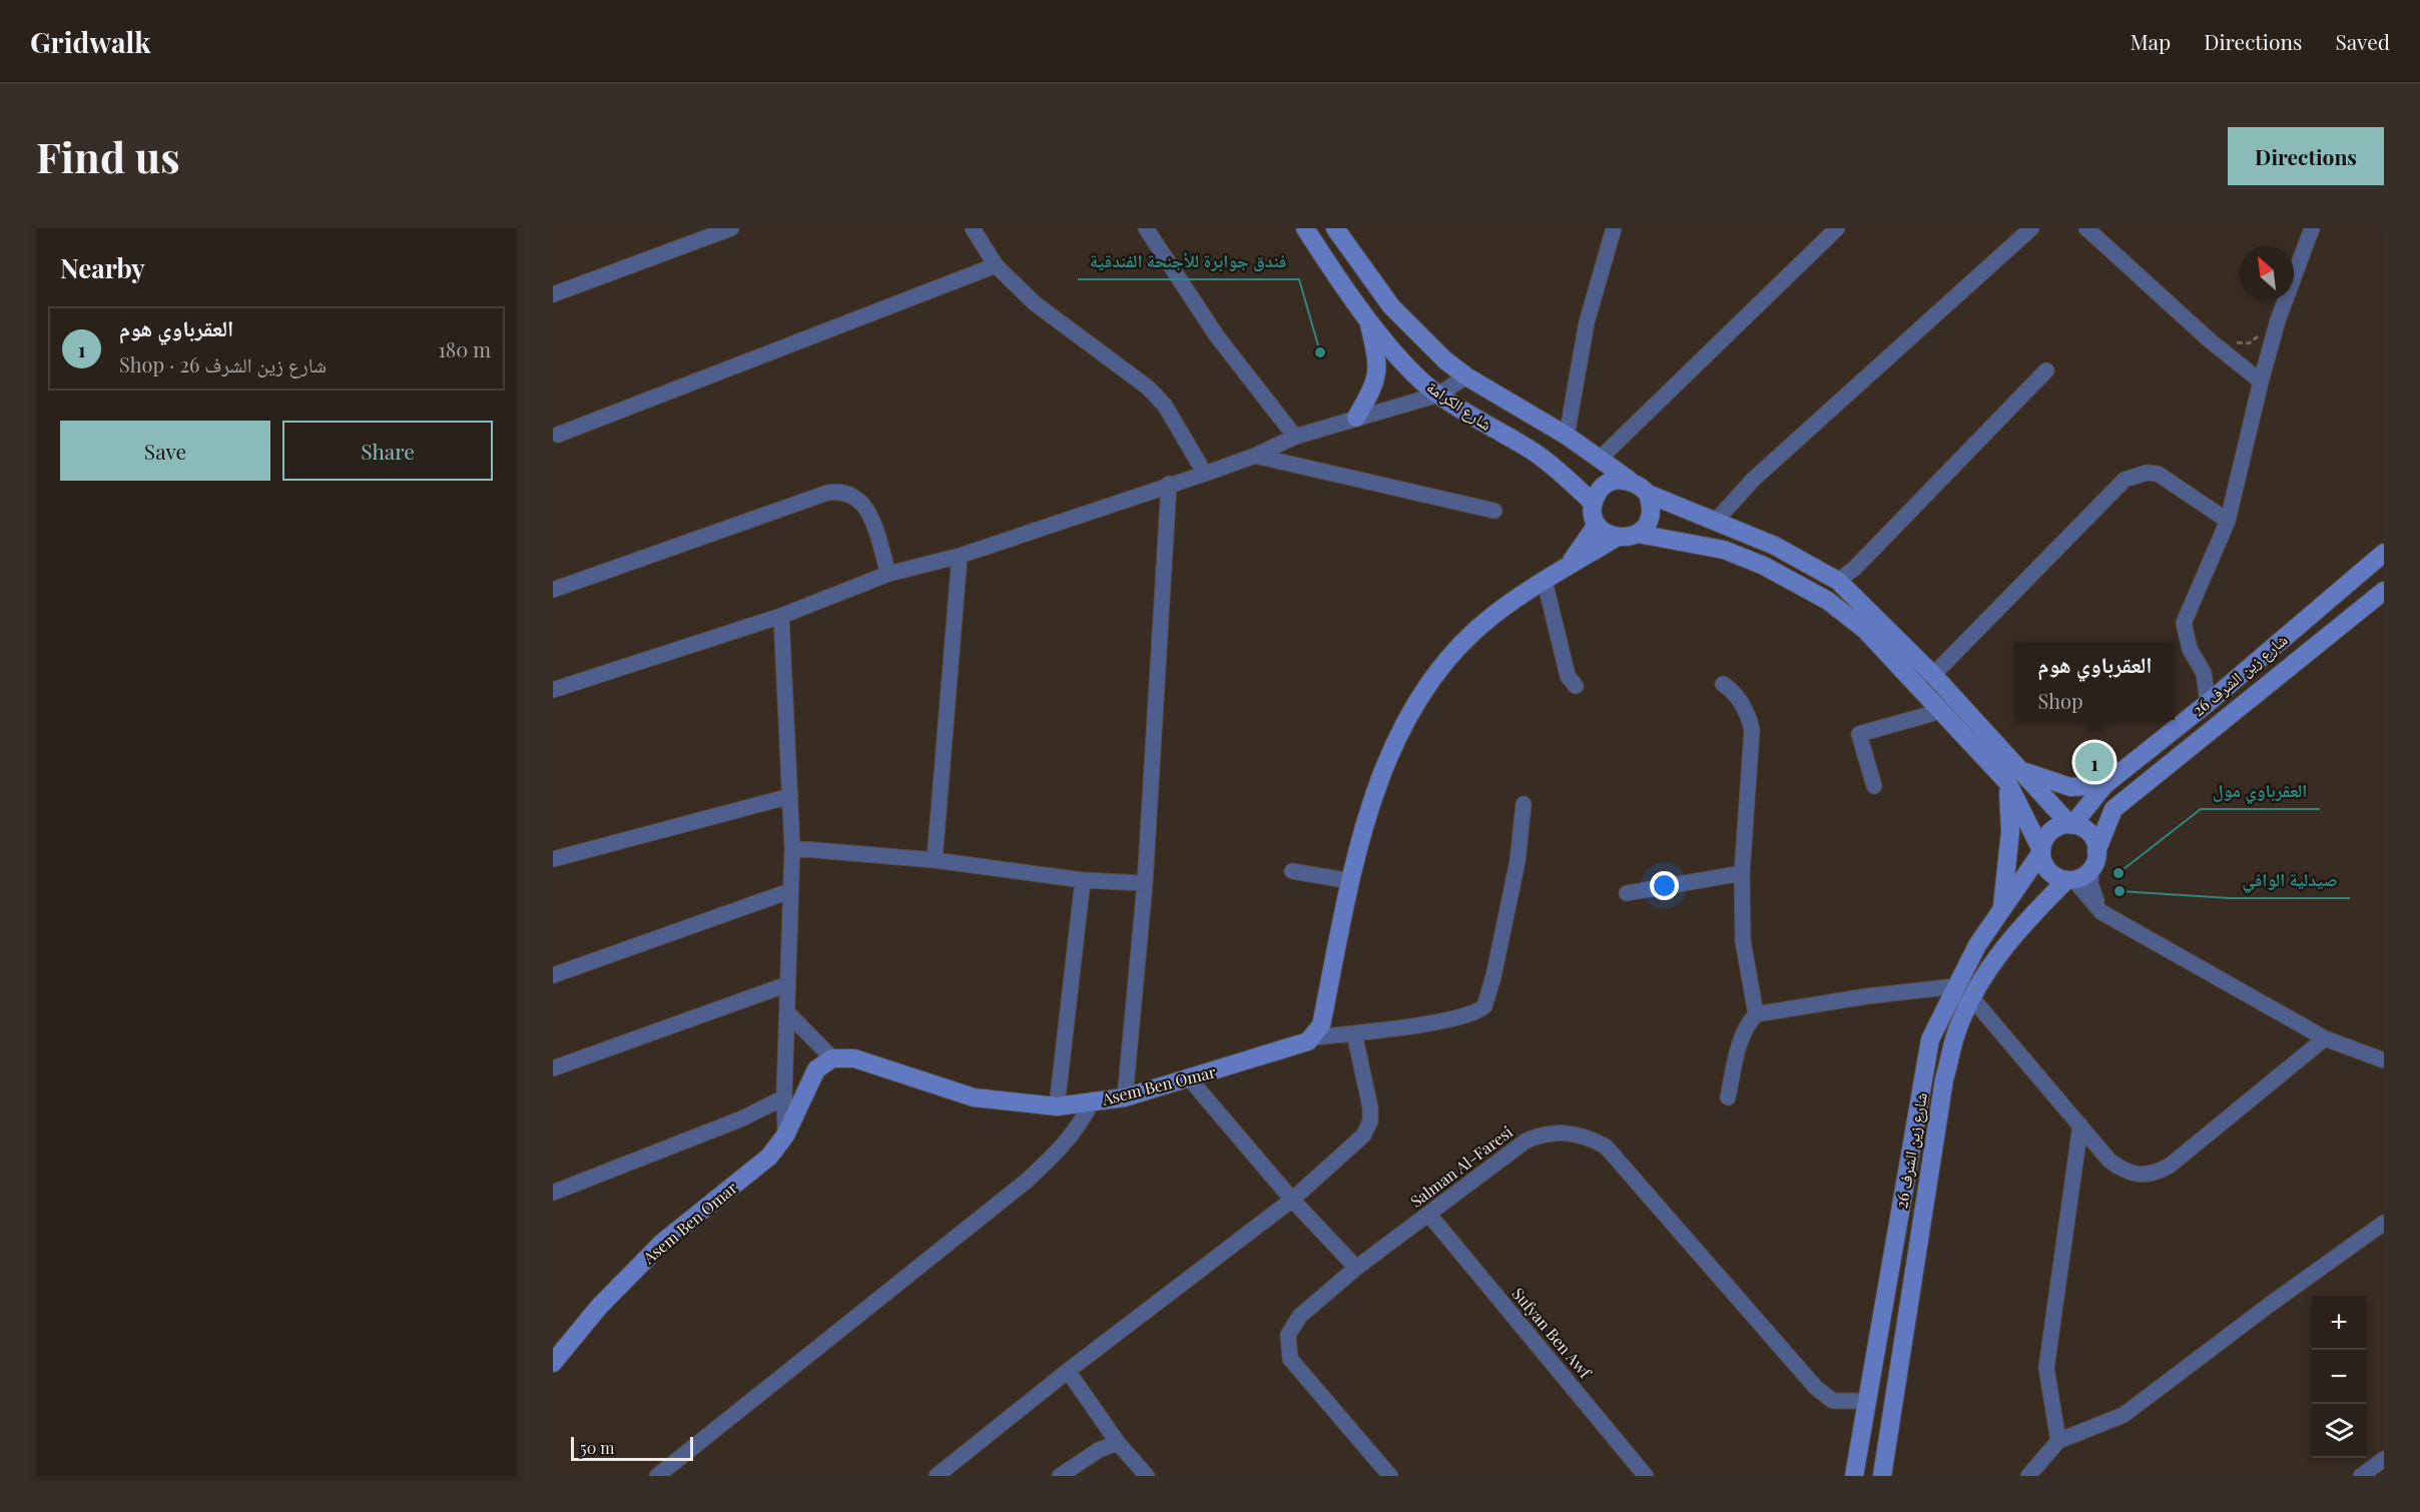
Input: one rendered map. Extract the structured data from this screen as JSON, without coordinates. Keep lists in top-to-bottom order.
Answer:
{
  "streets": {
    "street": [
      "شارع الكرامة",
      "شارع زين الشرف 26",
      "Asem Ben Omar",
      "Salman Al-Faresi",
      "Sufyan Ben Awf"
    ]
  },
  "crossings": [
    ["شارع زين الشرف 26", "Salman Al-Faresi"],
    ["Salman Al-Faresi", "Sufyan Ben Awf"]
  ],
  "places": ["فندق جوابرة للأجنحة الفندقية", "العقرباوي مول", "صيدلية الوافي"],
  "scale_bar": "50 m",
  "north": "top left",
  "page": {
    "header": "Gridwalk",
    "nav": ["Map", "Directions", "Saved"],
    "buttons": [
      "Directions",
      ["Save", "Share"]
    ],
    "title": "Find us",
    "heading": "Nearby",
    "list": [
      {
        "mark": "1",
        "name": "العقرباوي هوم",
        "note": "Shop · شارع زين الشرف 26",
        "value": "180 m"
      }
    ],
    "popup": ["العقرباوي هوم", "Shop"],
    "pins": "1",
    "map_buttons": ["+", "−"],
    "scale": "50 m"
  }
}
